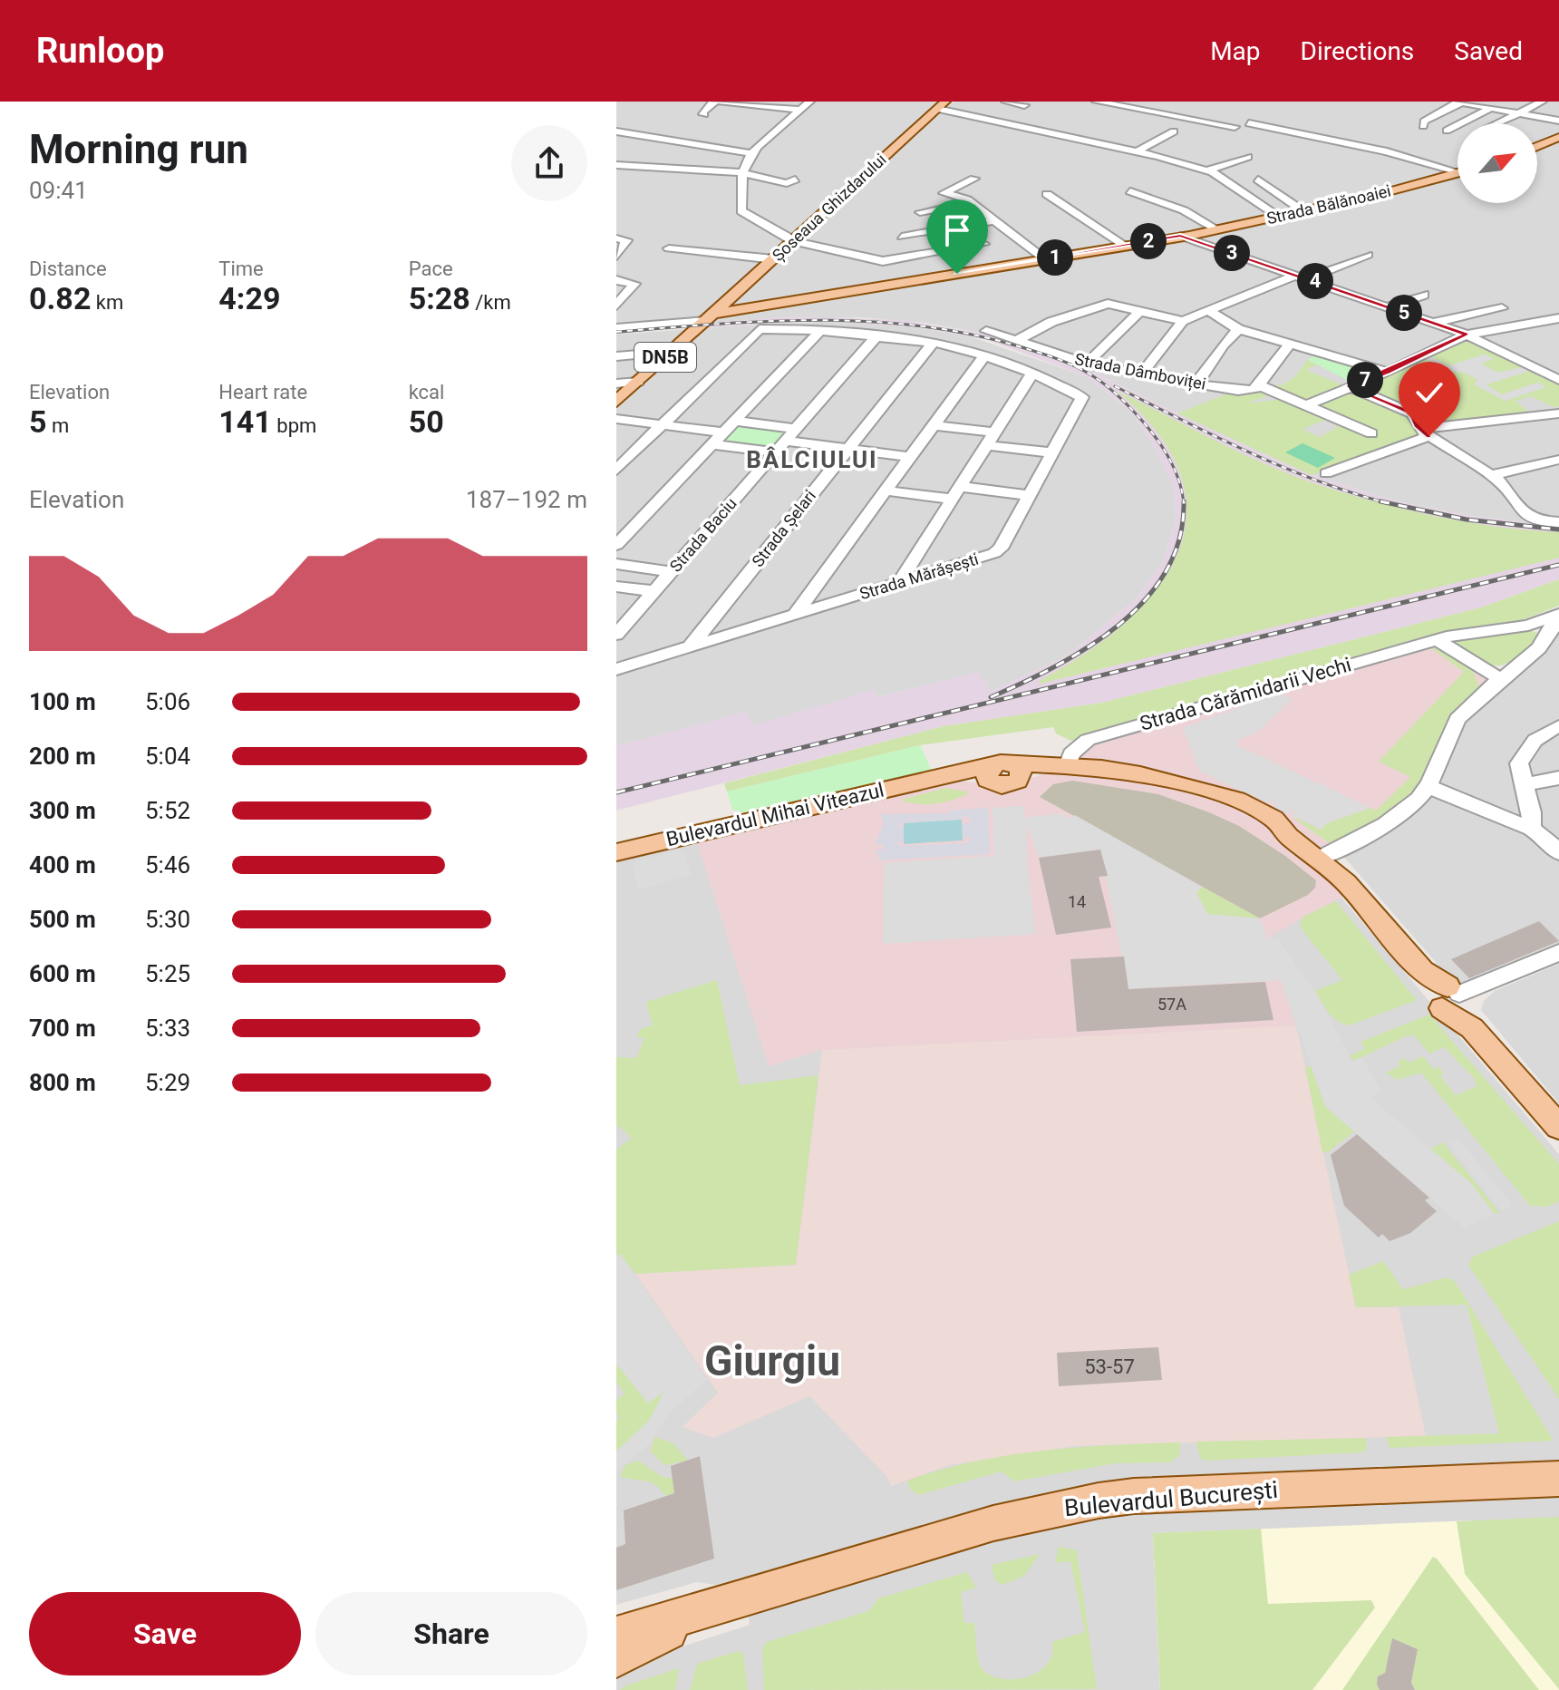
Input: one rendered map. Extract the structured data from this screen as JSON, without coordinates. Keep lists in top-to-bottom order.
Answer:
{
  "streets": {
    "main road": [
      "Strada Bălănoaiei",
      "Șoseaua Ghizdarului",
      "DN5B",
      "Bulevardul Mihai Viteazul",
      "Bulevardul București"
    ],
    "street": [
      "Strada Dâmboviței",
      "Strada Șelari",
      "Strada Baciu",
      "Strada Mărășești",
      "Strada Cărămidarii Vechi"
    ]
  },
  "crossings": [
    ["Strada Bălănoaiei", "Șoseaua Ghizdarului"],
    ["Strada Bălănoaiei", "DN5B"],
    ["Șoseaua Ghizdarului", "DN5B"],
    ["Strada Șelari", "Strada Mărășești"],
    ["Strada Cărămidarii Vechi", "Bulevardul Mihai Viteazul"]
  ],
  "districts": ["BÂLCIULUI", "Giurgiu"],
  "house_numbers": ["14", "57A", "53-57"],
  "north": "top right",
  "page": {
    "header": "Runloop",
    "nav": ["Map", "Directions", "Saved"],
    "heading": ["Morning run", "09:41"],
    "pins": [
      "2",
      "3",
      "1",
      "4",
      "5",
      "7"
    ],
    "stats": [
      ["Distance", "0.82 km"],
      ["Time", "4:29"],
      ["Pace", "5:28 /km"],
      ["Elevation", "5 m"],
      ["Heart rate", "141 bpm"],
      ["kcal", "50"]
    ],
    "chart": ["Elevation", "187–192 m"],
    "list": [
      {
        "name": "100 m",
        "note": "5:06"
      },
      {
        "name": "200 m",
        "note": "5:04"
      },
      {
        "name": "300 m",
        "note": "5:52"
      },
      {
        "name": "400 m",
        "note": "5:46"
      },
      {
        "name": "500 m",
        "note": "5:30"
      },
      {
        "name": "600 m",
        "note": "5:25"
      },
      {
        "name": "700 m",
        "note": "5:33"
      },
      {
        "name": "800 m",
        "note": "5:29"
      }
    ],
    "buttons": ["Save", "Share"]
  }
}
